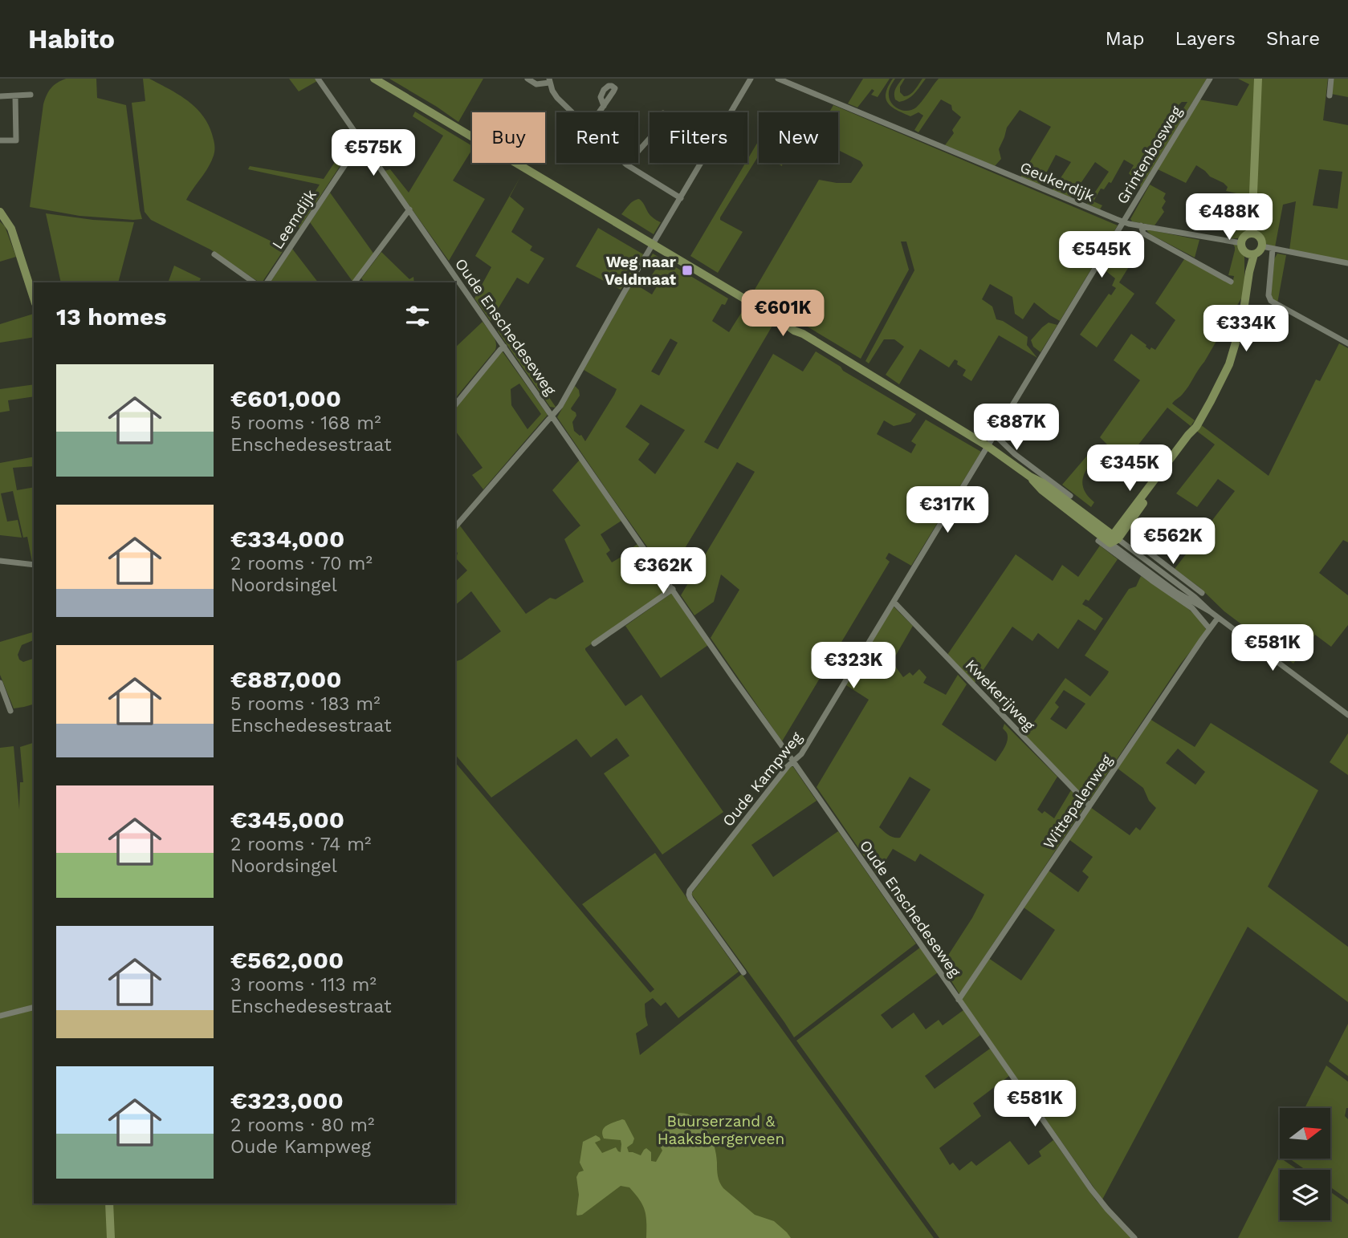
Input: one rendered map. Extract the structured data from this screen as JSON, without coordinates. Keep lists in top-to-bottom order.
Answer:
{
  "streets": {
    "street": [
      "Grintenbosweg",
      "Geukerdijk",
      "Leemdijk",
      "Oude Enschedeseweg",
      "Kwekerijweg",
      "Oude Kampweg",
      "Wittepalenweg"
    ]
  },
  "crossings": [
    ["Grintenbosweg", "Geukerdijk"],
    ["Grintenbosweg", "Oude Kampweg"],
    ["Leemdijk", "Oude Enschedeseweg"],
    ["Oude Enschedeseweg", "Oude Kampweg"],
    ["Oude Enschedeseweg", "Wittepalenweg"],
    ["Kwekerijweg", "Oude Kampweg"],
    ["Kwekerijweg", "Wittepalenweg"]
  ],
  "parks": ["Buurserzand & Haaksbergerveen"],
  "places": {
    "transit": ["Weg naar Veldmaat"]
  },
  "north": "right",
  "page": {
    "header": "Habito",
    "nav": ["Map", "Layers", "Share"],
    "chip": [
      "Buy",
      "Rent",
      "Filters",
      "New"
    ],
    "price": [
      "€575K",
      "€488K",
      "€545K",
      "€601K",
      "€334K",
      "€887K",
      "€345K",
      "€317K",
      "€562K",
      "€362K",
      "€581K",
      "€323K",
      "€581K"
    ],
    "heading": "13 homes",
    "list": [
      {
        "name": "€601,000",
        "note": "5 rooms · 168 m² · Enschedesestraat"
      },
      {
        "name": "€334,000",
        "note": "2 rooms · 70 m² · Noordsingel"
      },
      {
        "name": "€887,000",
        "note": "5 rooms · 183 m² · Enschedesestraat"
      },
      {
        "name": "€345,000",
        "note": "2 rooms · 74 m² · Noordsingel"
      },
      {
        "name": "€562,000",
        "note": "3 rooms · 113 m² · Enschedesestraat"
      },
      {
        "name": "€323,000",
        "note": "2 rooms · 80 m² · Oude Kampweg"
      }
    ]
  }
}
